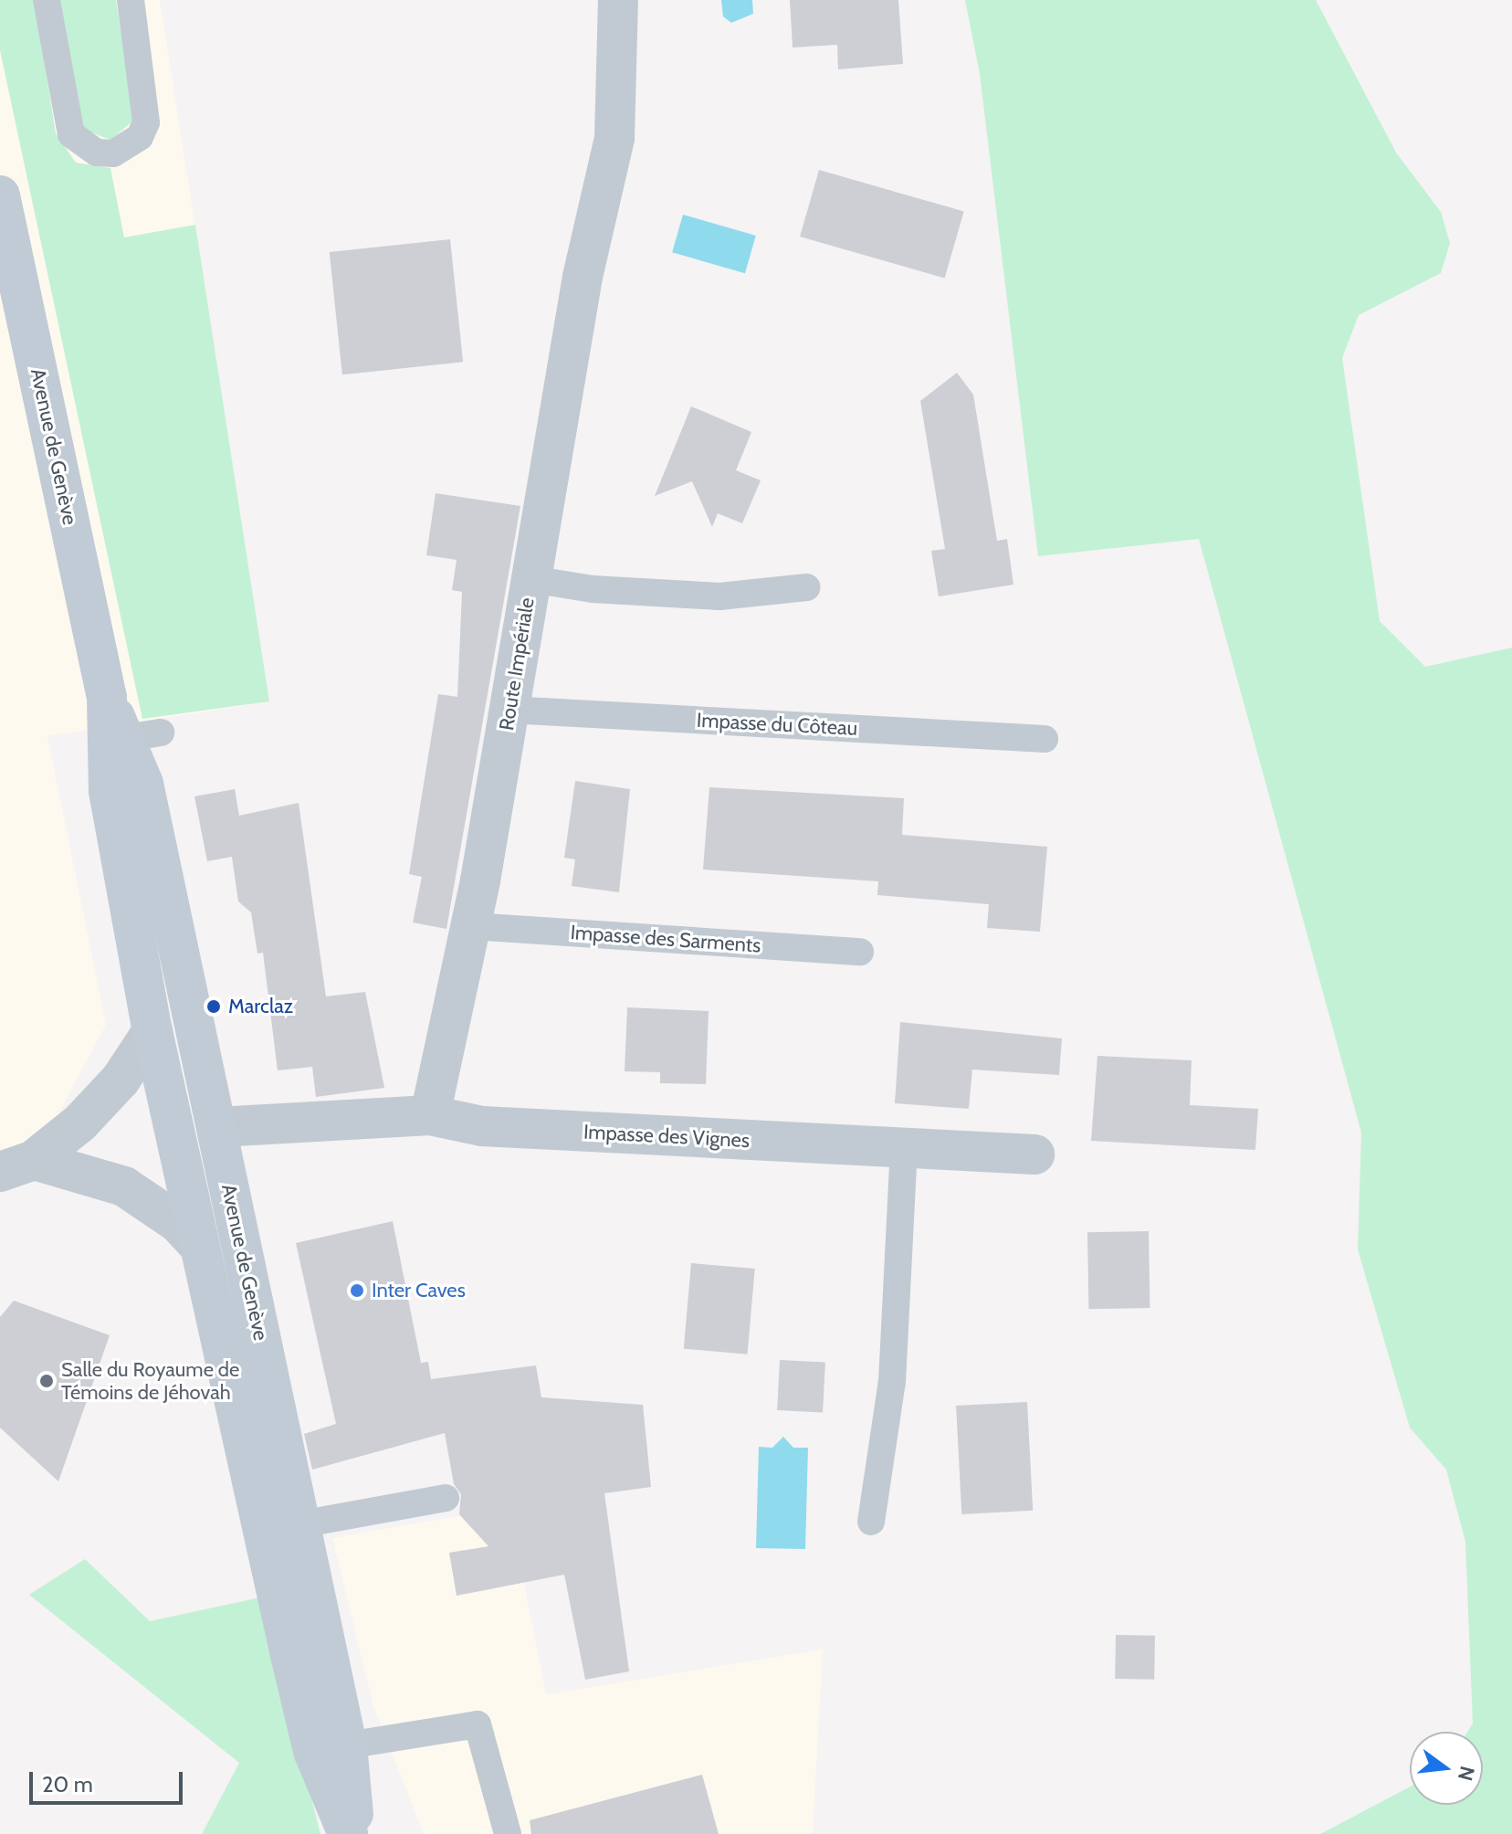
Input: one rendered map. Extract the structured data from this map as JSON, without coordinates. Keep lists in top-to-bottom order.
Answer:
{
  "streets": {
    "main road": ["Avenue de Genève"],
    "street": ["Route Impériale", "Impasse des Vignes"],
    "lane": ["Impasse du Côteau", "Impasse des Sarments"]
  },
  "crossings": [
    ["Route Impériale", "Impasse du Côteau"],
    ["Route Impériale", "Impasse des Sarments"],
    ["Route Impériale", "Impasse des Vignes"]
  ],
  "places": ["Marclaz", "Inter Caves", "Salle du Royaume de Témoins de Jéhovah"],
  "scale_bar": "20 m",
  "north": "right"
}
